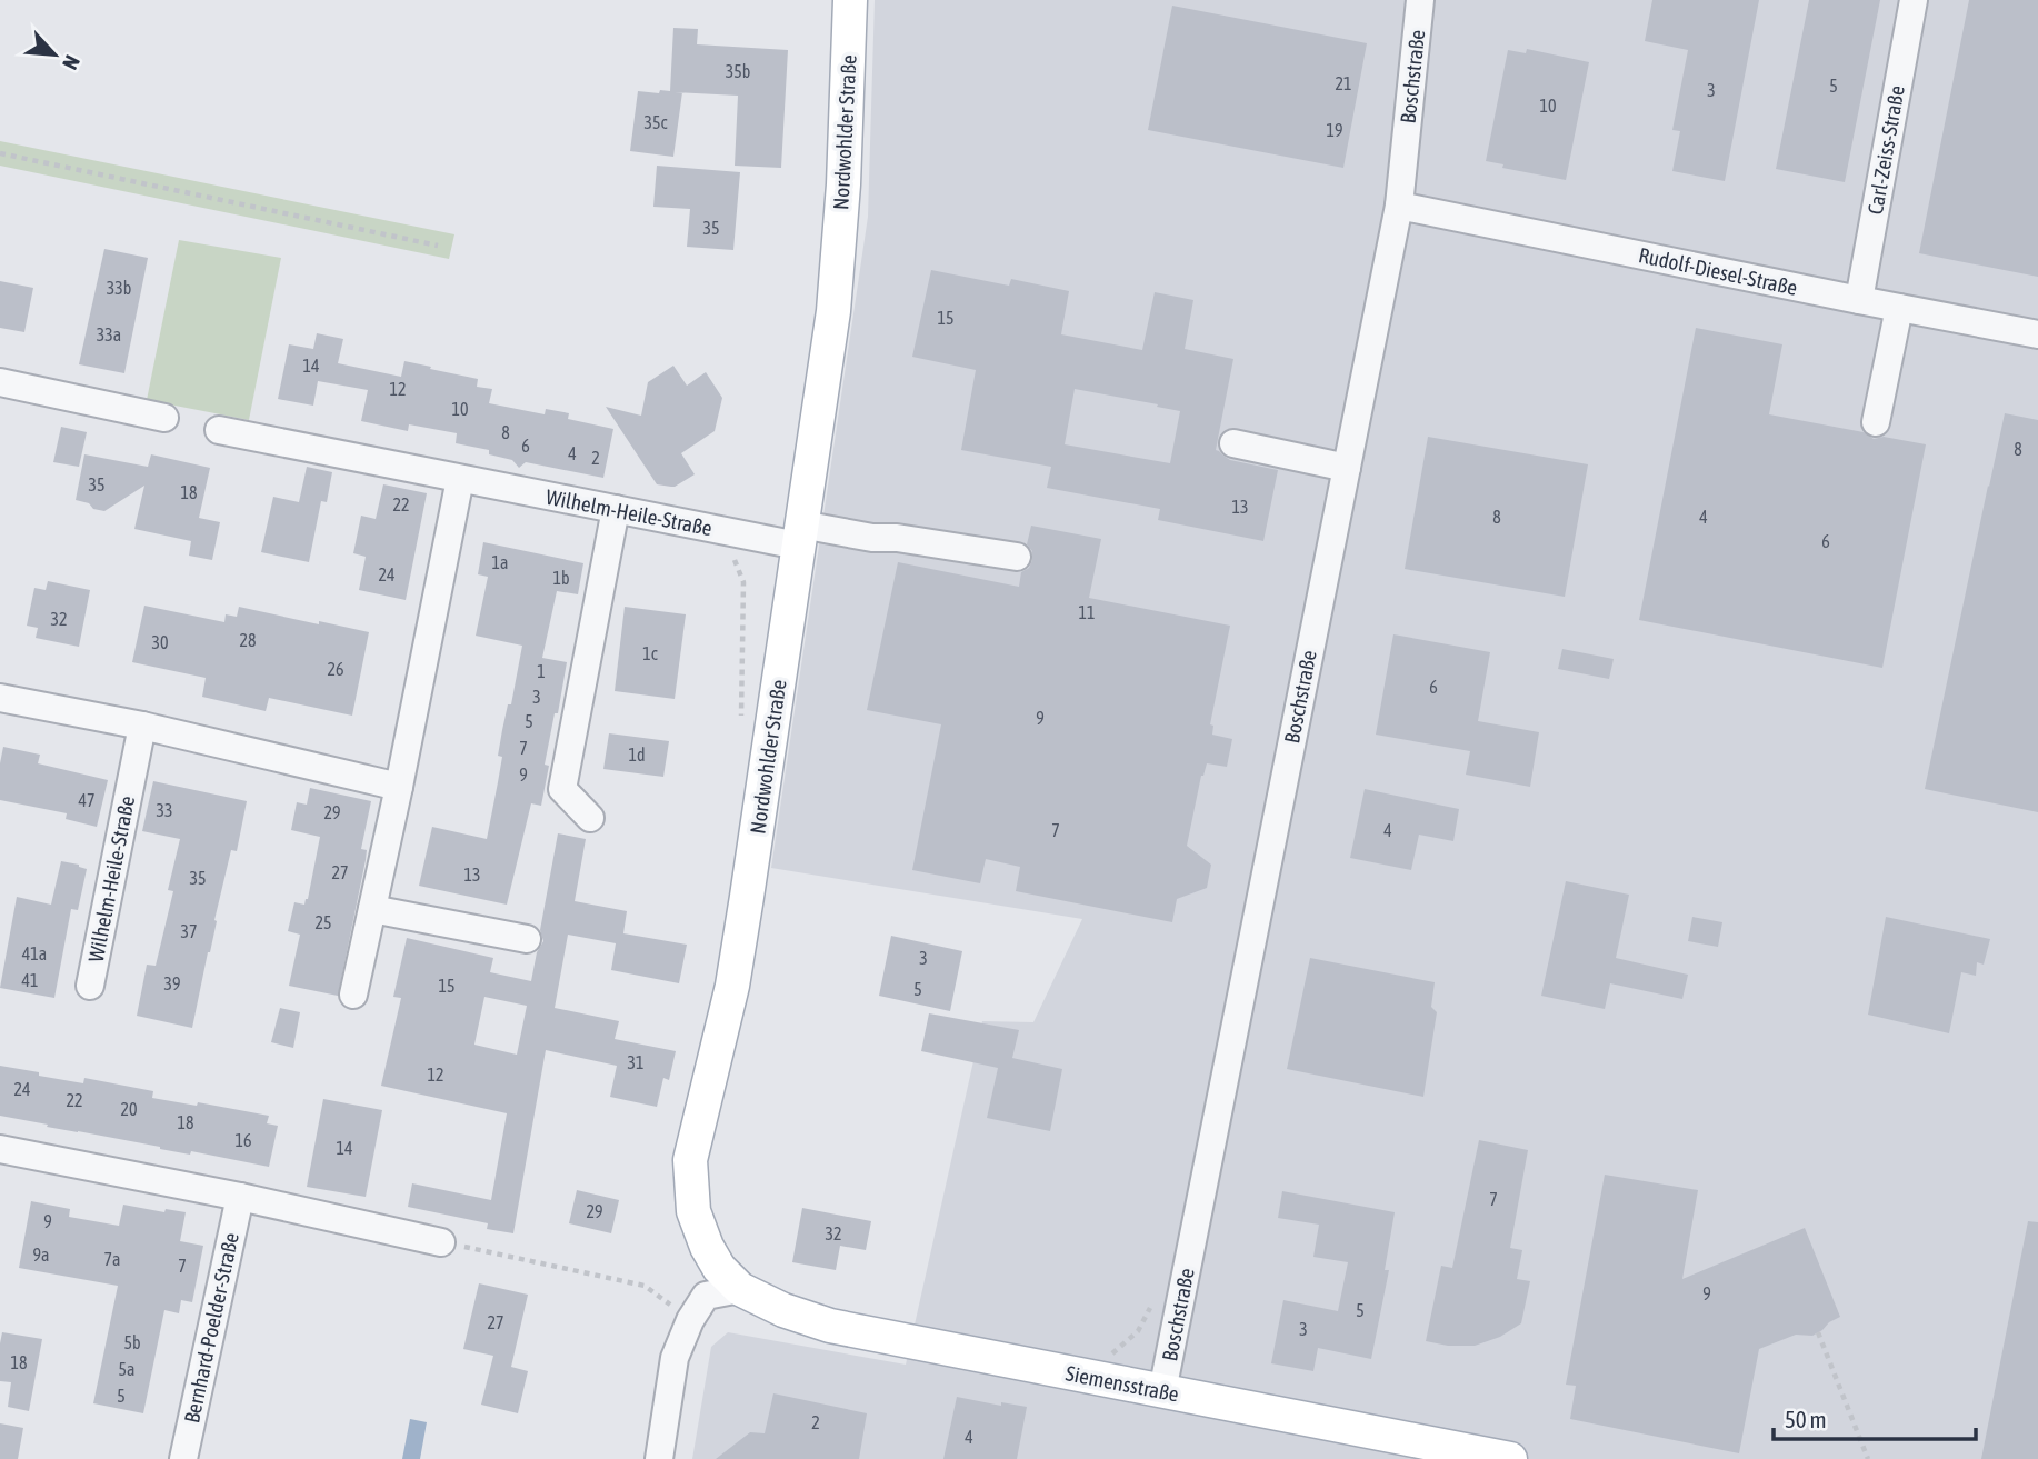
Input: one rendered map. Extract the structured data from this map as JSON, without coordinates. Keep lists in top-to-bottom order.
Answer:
{
  "streets": {
    "main road": ["Nordwohlder Straße", "Siemensstraße"],
    "street": [
      "Boschstraße",
      "Carl-Zeiss-Straße",
      "Rudolf-Diesel-Straße",
      "Wilhelm-Heile-Straße",
      "Bernhard-Poelder-Straße"
    ]
  },
  "crossings": [
    ["Boschstraße", "Rudolf-Diesel-Straße"],
    ["Boschstraße", "Siemensstraße"],
    ["Nordwohlder Straße", "Wilhelm-Heile-Straße"],
    ["Nordwohlder Straße", "Siemensstraße"],
    ["Carl-Zeiss-Straße", "Rudolf-Diesel-Straße"]
  ],
  "house_numbers": [
    "35b",
    "21",
    "5",
    "3",
    "10",
    "35c",
    "19",
    "35",
    "33b",
    "15",
    "33a",
    "14",
    "12",
    "10",
    "8",
    "6",
    "8",
    "4",
    "2",
    "35",
    "18",
    "22",
    "13",
    "8",
    "4",
    "6",
    "1a",
    "24",
    "1b",
    "11",
    "32",
    "28",
    "30",
    "1c",
    "26",
    "1",
    "6",
    "3",
    "9",
    "5",
    "7",
    "1d",
    "9",
    "47",
    "33",
    "29",
    "7",
    "4",
    "27",
    "13",
    "35",
    "25",
    "37",
    "41a",
    "3",
    "41",
    "39",
    "15",
    "5",
    "31",
    "12",
    "24",
    "22",
    "20",
    "18",
    "16",
    "14",
    "7",
    "29",
    "9",
    "32",
    "9a",
    "7a",
    "7",
    "9",
    "5",
    "27",
    "3",
    "5b",
    "18",
    "5a",
    "5",
    "2",
    "4"
  ],
  "scale_bar": "50 m",
  "north": "bottom right"
}
